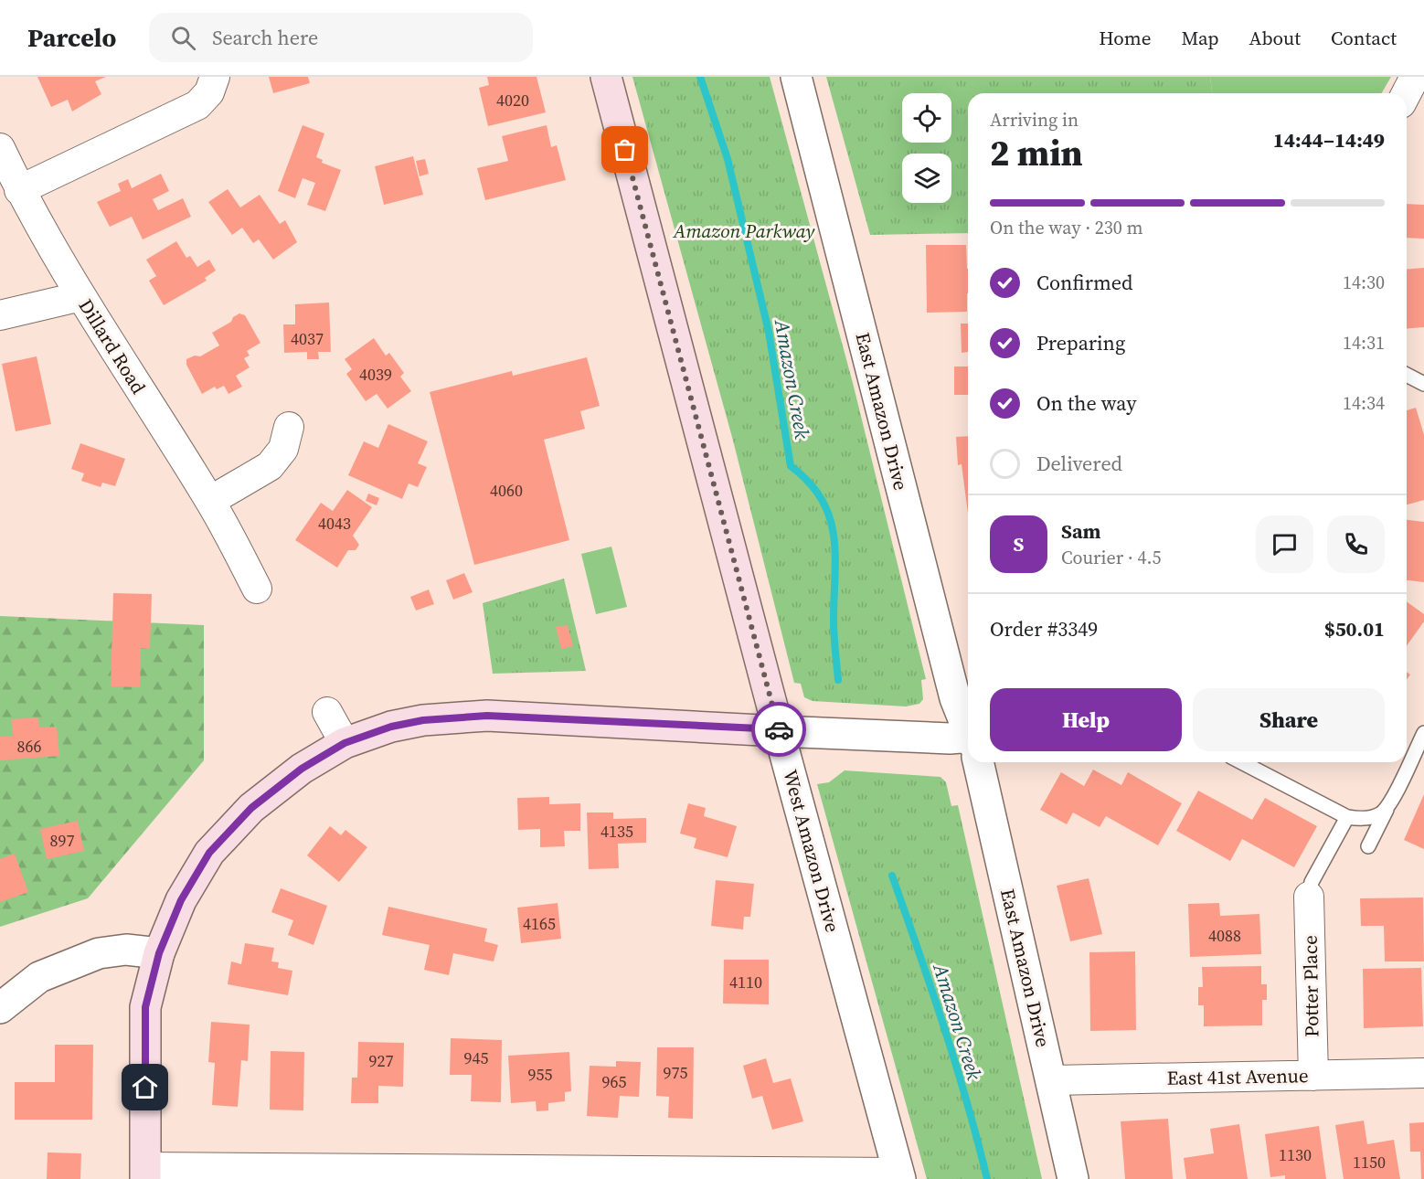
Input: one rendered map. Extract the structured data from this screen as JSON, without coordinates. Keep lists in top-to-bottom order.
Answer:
{
  "streets": {
    "main road": ["West Amazon Drive"],
    "street": [
      "Dillard Road",
      "East Amazon Drive",
      "Potter Place",
      "East 41st Avenue"
    ]
  },
  "crossings": [
    ["East Amazon Drive", "East 41st Avenue"],
    ["Potter Place", "East 41st Avenue"]
  ],
  "water": ["Amazon Creek"],
  "parks": ["Amazon Parkway"],
  "house_numbers": [
    "4020",
    "4037",
    "4039",
    "4060",
    "4043",
    "866",
    "4135",
    "897",
    "4165",
    "4088",
    "4110",
    "945",
    "927",
    "975",
    "955",
    "965",
    "1130",
    "1150"
  ],
  "page": {
    "header": "Parcelo",
    "search": "Search here",
    "nav": [
      "Home",
      "Map",
      "About",
      "Contact"
    ],
    "heading": ["2 min", "Arriving in", "14:44–14:49"],
    "panel": [
      "Sam",
      "Courier · 4.5",
      "Order #3349",
      "$50.01"
    ],
    "bar": "On the way · 230 m",
    "list": [
      ["Confirmed", "14:30"],
      ["Preparing", "14:31"],
      ["On the way", "14:34"],
      "Delivered"
    ],
    "round": "S",
    "buttons": ["Help", "Share"]
  }
}
